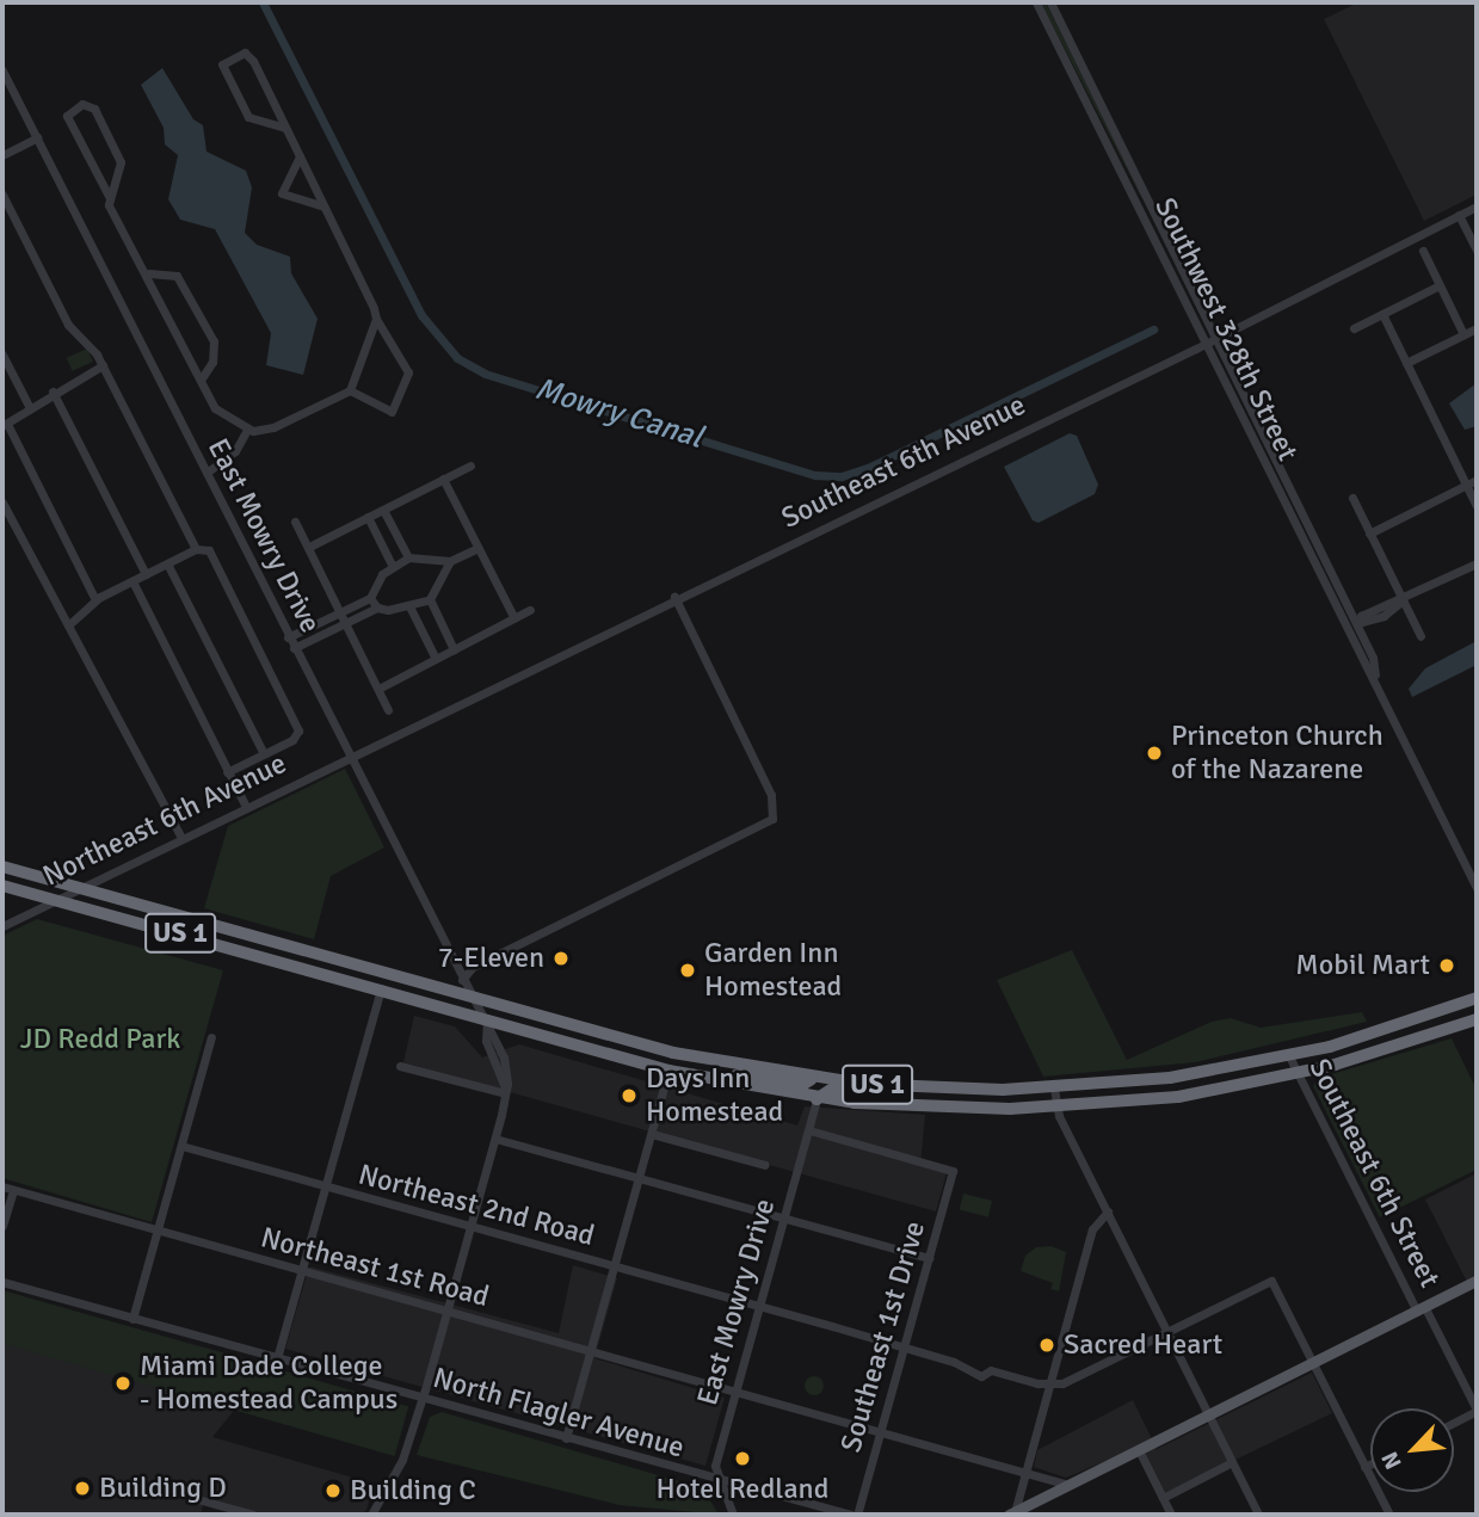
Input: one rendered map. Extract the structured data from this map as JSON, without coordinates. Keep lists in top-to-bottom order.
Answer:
{
  "streets": {
    "highway": ["US 1"],
    "street": [
      "Southwest 328th Street",
      "Southeast 6th Avenue",
      "East Mowry Drive",
      "Northeast 6th Avenue",
      "Southeast 6th Street",
      "Northeast 2nd Road",
      "Northeast 1st Road",
      "Southeast 1st Drive",
      "North Flagler Avenue"
    ]
  },
  "crossings": [
    ["Southwest 328th Street", "Southeast 6th Avenue"],
    ["Southeast 6th Avenue", "East Mowry Drive"],
    ["Southeast 6th Avenue", "Northeast 6th Avenue"],
    ["East Mowry Drive", "Northeast 6th Avenue"],
    ["East Mowry Drive", "US 1"],
    ["East Mowry Drive", "Northeast 2nd Road"],
    ["East Mowry Drive", "Northeast 1st Road"],
    ["East Mowry Drive", "Southeast 1st Drive"],
    ["East Mowry Drive", "North Flagler Avenue"],
    ["Northeast 6th Avenue", "US 1"],
    ["US 1", "Southeast 6th Street"],
    ["Northeast 2nd Road", "Southeast 1st Drive"],
    ["Northeast 1st Road", "Southeast 1st Drive"],
    ["Southeast 1st Drive", "North Flagler Avenue"]
  ],
  "water": ["Mowry Canal"],
  "parks": ["JD Redd Park"],
  "places": [
    "Princeton Church of the Nazarene",
    "7-Eleven",
    "Mobil Mart",
    "Garden Inn Homestead",
    "Days Inn Homestead",
    "Sacred Heart",
    "Miami Dade College - Homestead Campus",
    "Hotel Redland",
    "Building D",
    "Building C"
  ],
  "north": "bottom left"
}
